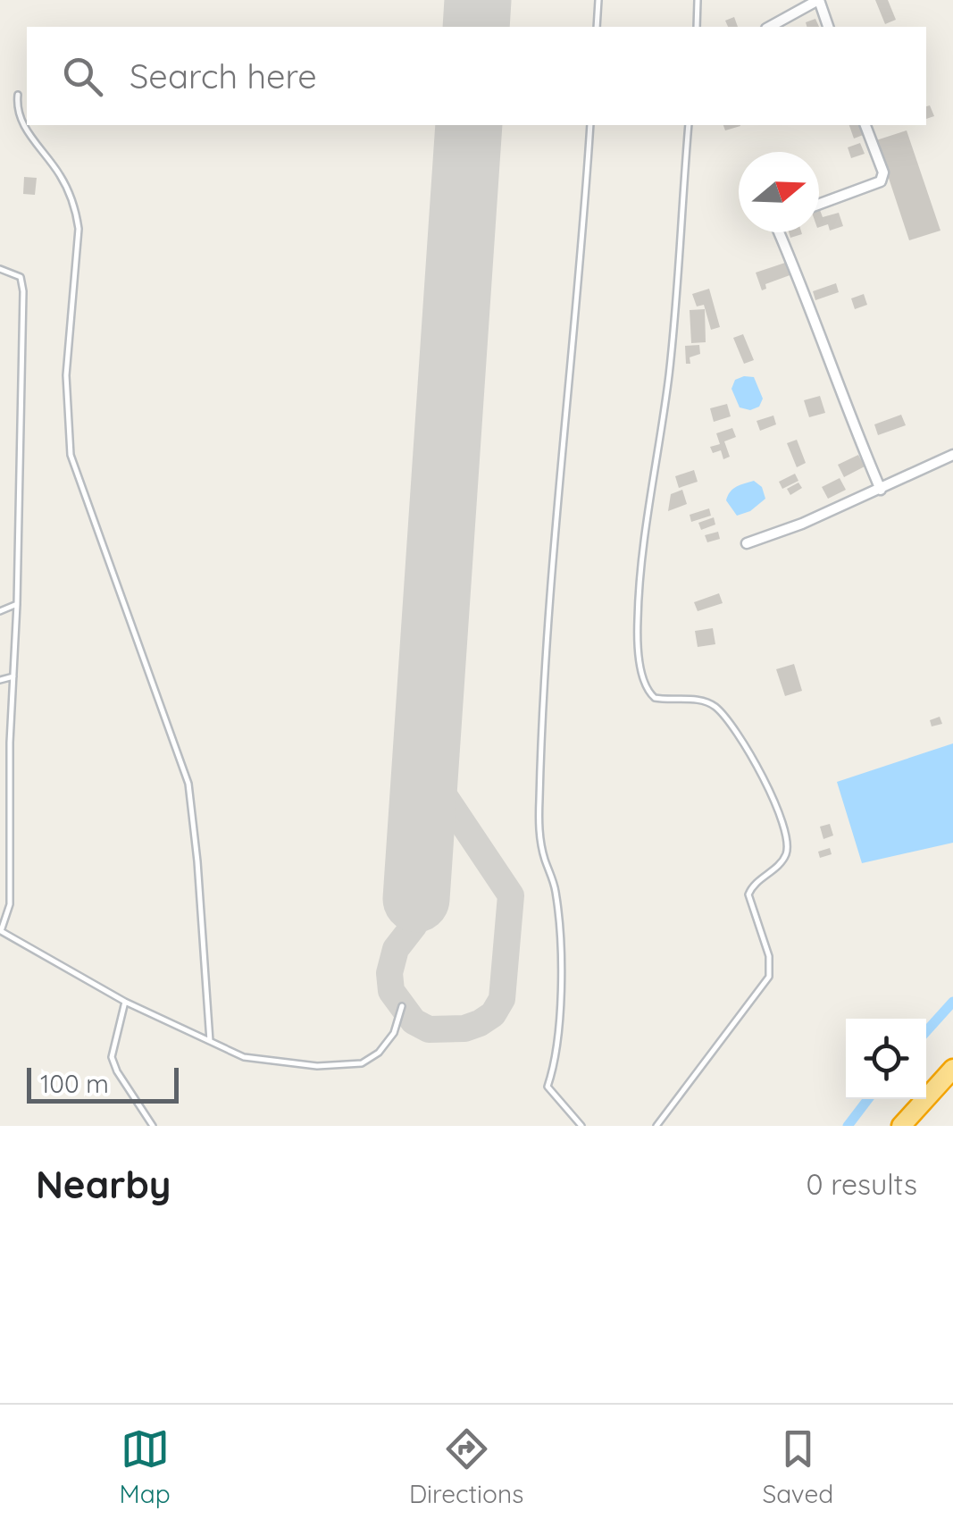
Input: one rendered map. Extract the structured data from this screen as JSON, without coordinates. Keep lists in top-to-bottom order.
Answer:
{
  "scale_bar": "100 m",
  "north": "right",
  "page": {
    "search": "Search here",
    "scale": "100 m",
    "heading": ["Nearby", "0 results"],
    "nav": ["Map", "Directions", "Saved"]
  }
}
